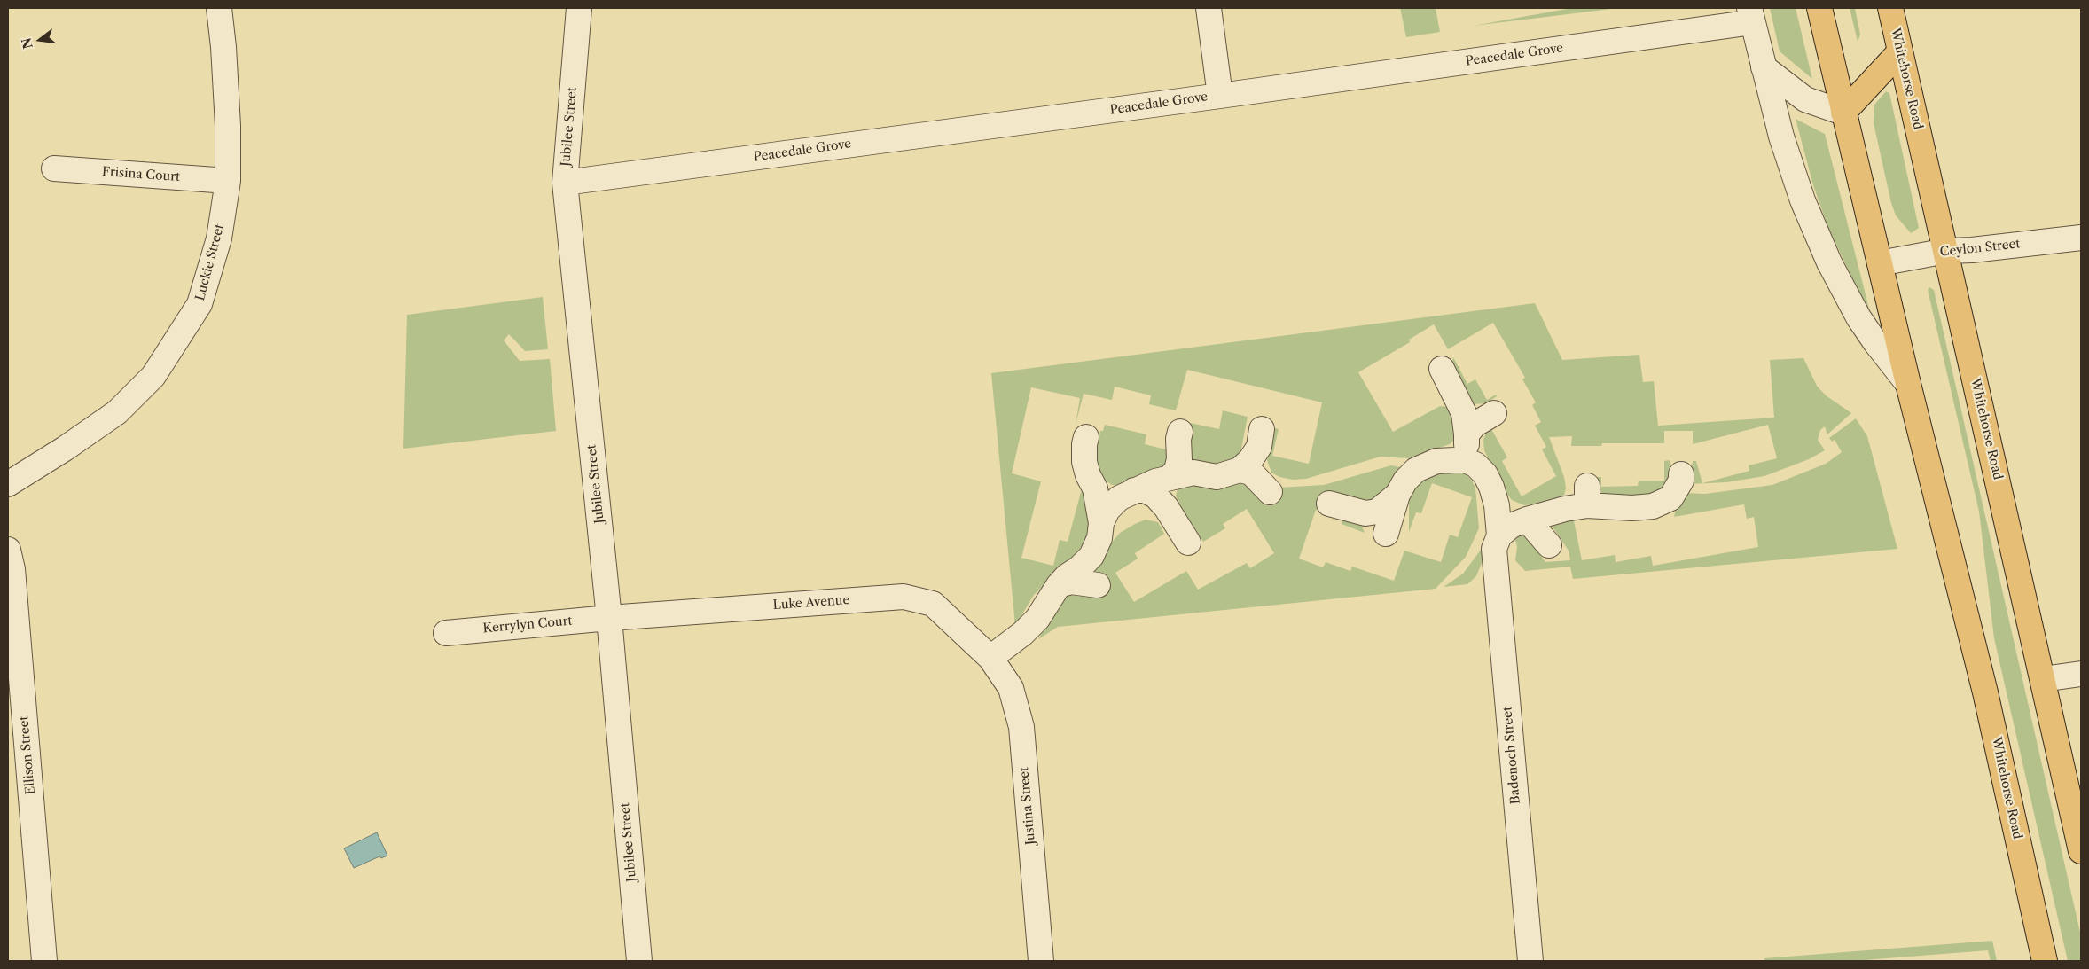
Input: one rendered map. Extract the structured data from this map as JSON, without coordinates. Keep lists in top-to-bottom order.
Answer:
{
  "streets": {
    "main road": ["Whitehorse Road"],
    "street": [
      "Peacedale Grove",
      "Jubilee Street",
      "Frisina Court",
      "Ceylon Street",
      "Luckie Street",
      "Luke Avenue",
      "Kerrylyn Court",
      "Ellison Street",
      "Badenoch Street",
      "Justina Street"
    ]
  },
  "crossings": [
    ["Peacedale Grove", "Whitehorse Road"],
    ["Peacedale Grove", "Jubilee Street"],
    ["Whitehorse Road", "Ceylon Street"],
    ["Jubilee Street", "Luke Avenue"],
    ["Jubilee Street", "Kerrylyn Court"],
    ["Frisina Court", "Luckie Street"],
    ["Luke Avenue", "Kerrylyn Court"],
    ["Luke Avenue", "Justina Street"]
  ],
  "north": "left"
}
